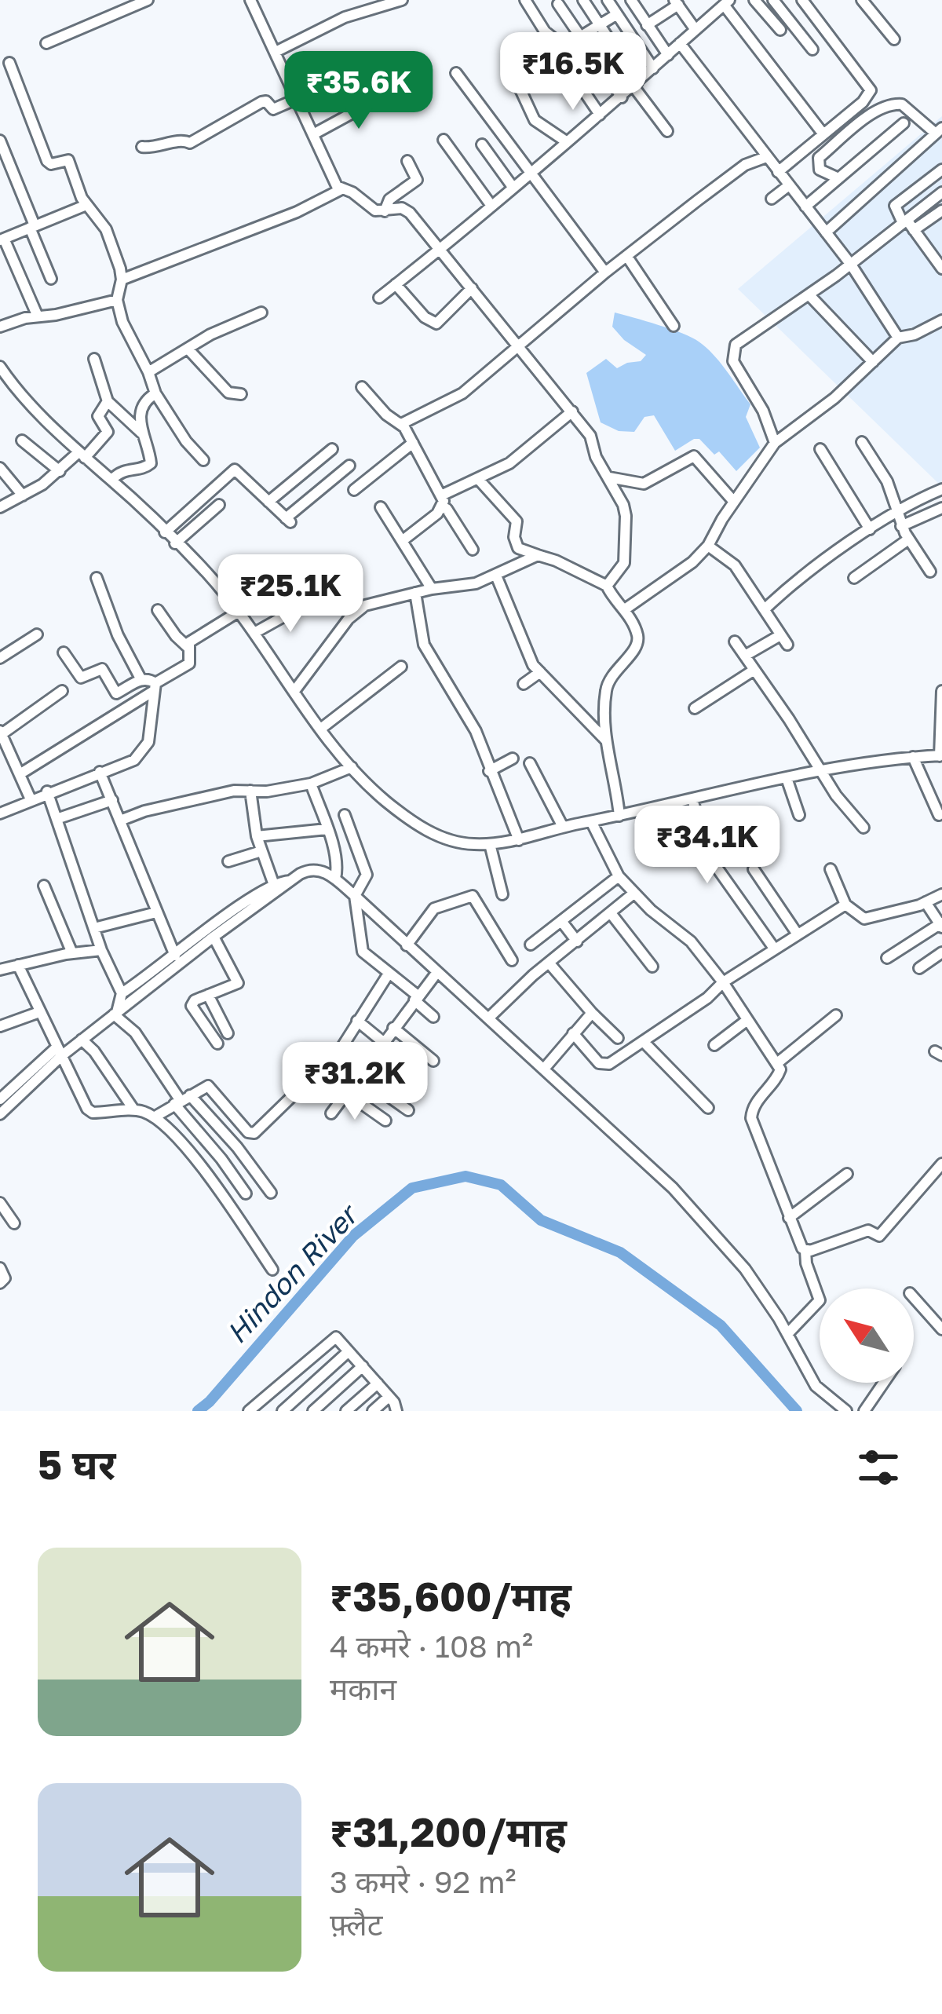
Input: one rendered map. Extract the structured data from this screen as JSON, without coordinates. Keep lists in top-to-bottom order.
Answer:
{
  "water": ["Hindon River"],
  "north": "top left",
  "page": {
    "price": [
      "₹16.5K",
      "₹35.6K",
      "₹25.1K",
      "₹34.1K",
      "₹31.2K"
    ],
    "heading": "5 घर",
    "list": [
      {
        "name": "₹35,600/माह",
        "note": "4 कमरे · 108 m² · मकान"
      },
      {
        "name": "₹31,200/माह",
        "note": "3 कमरे · 92 m² · फ़्लैट"
      }
    ]
  }
}
